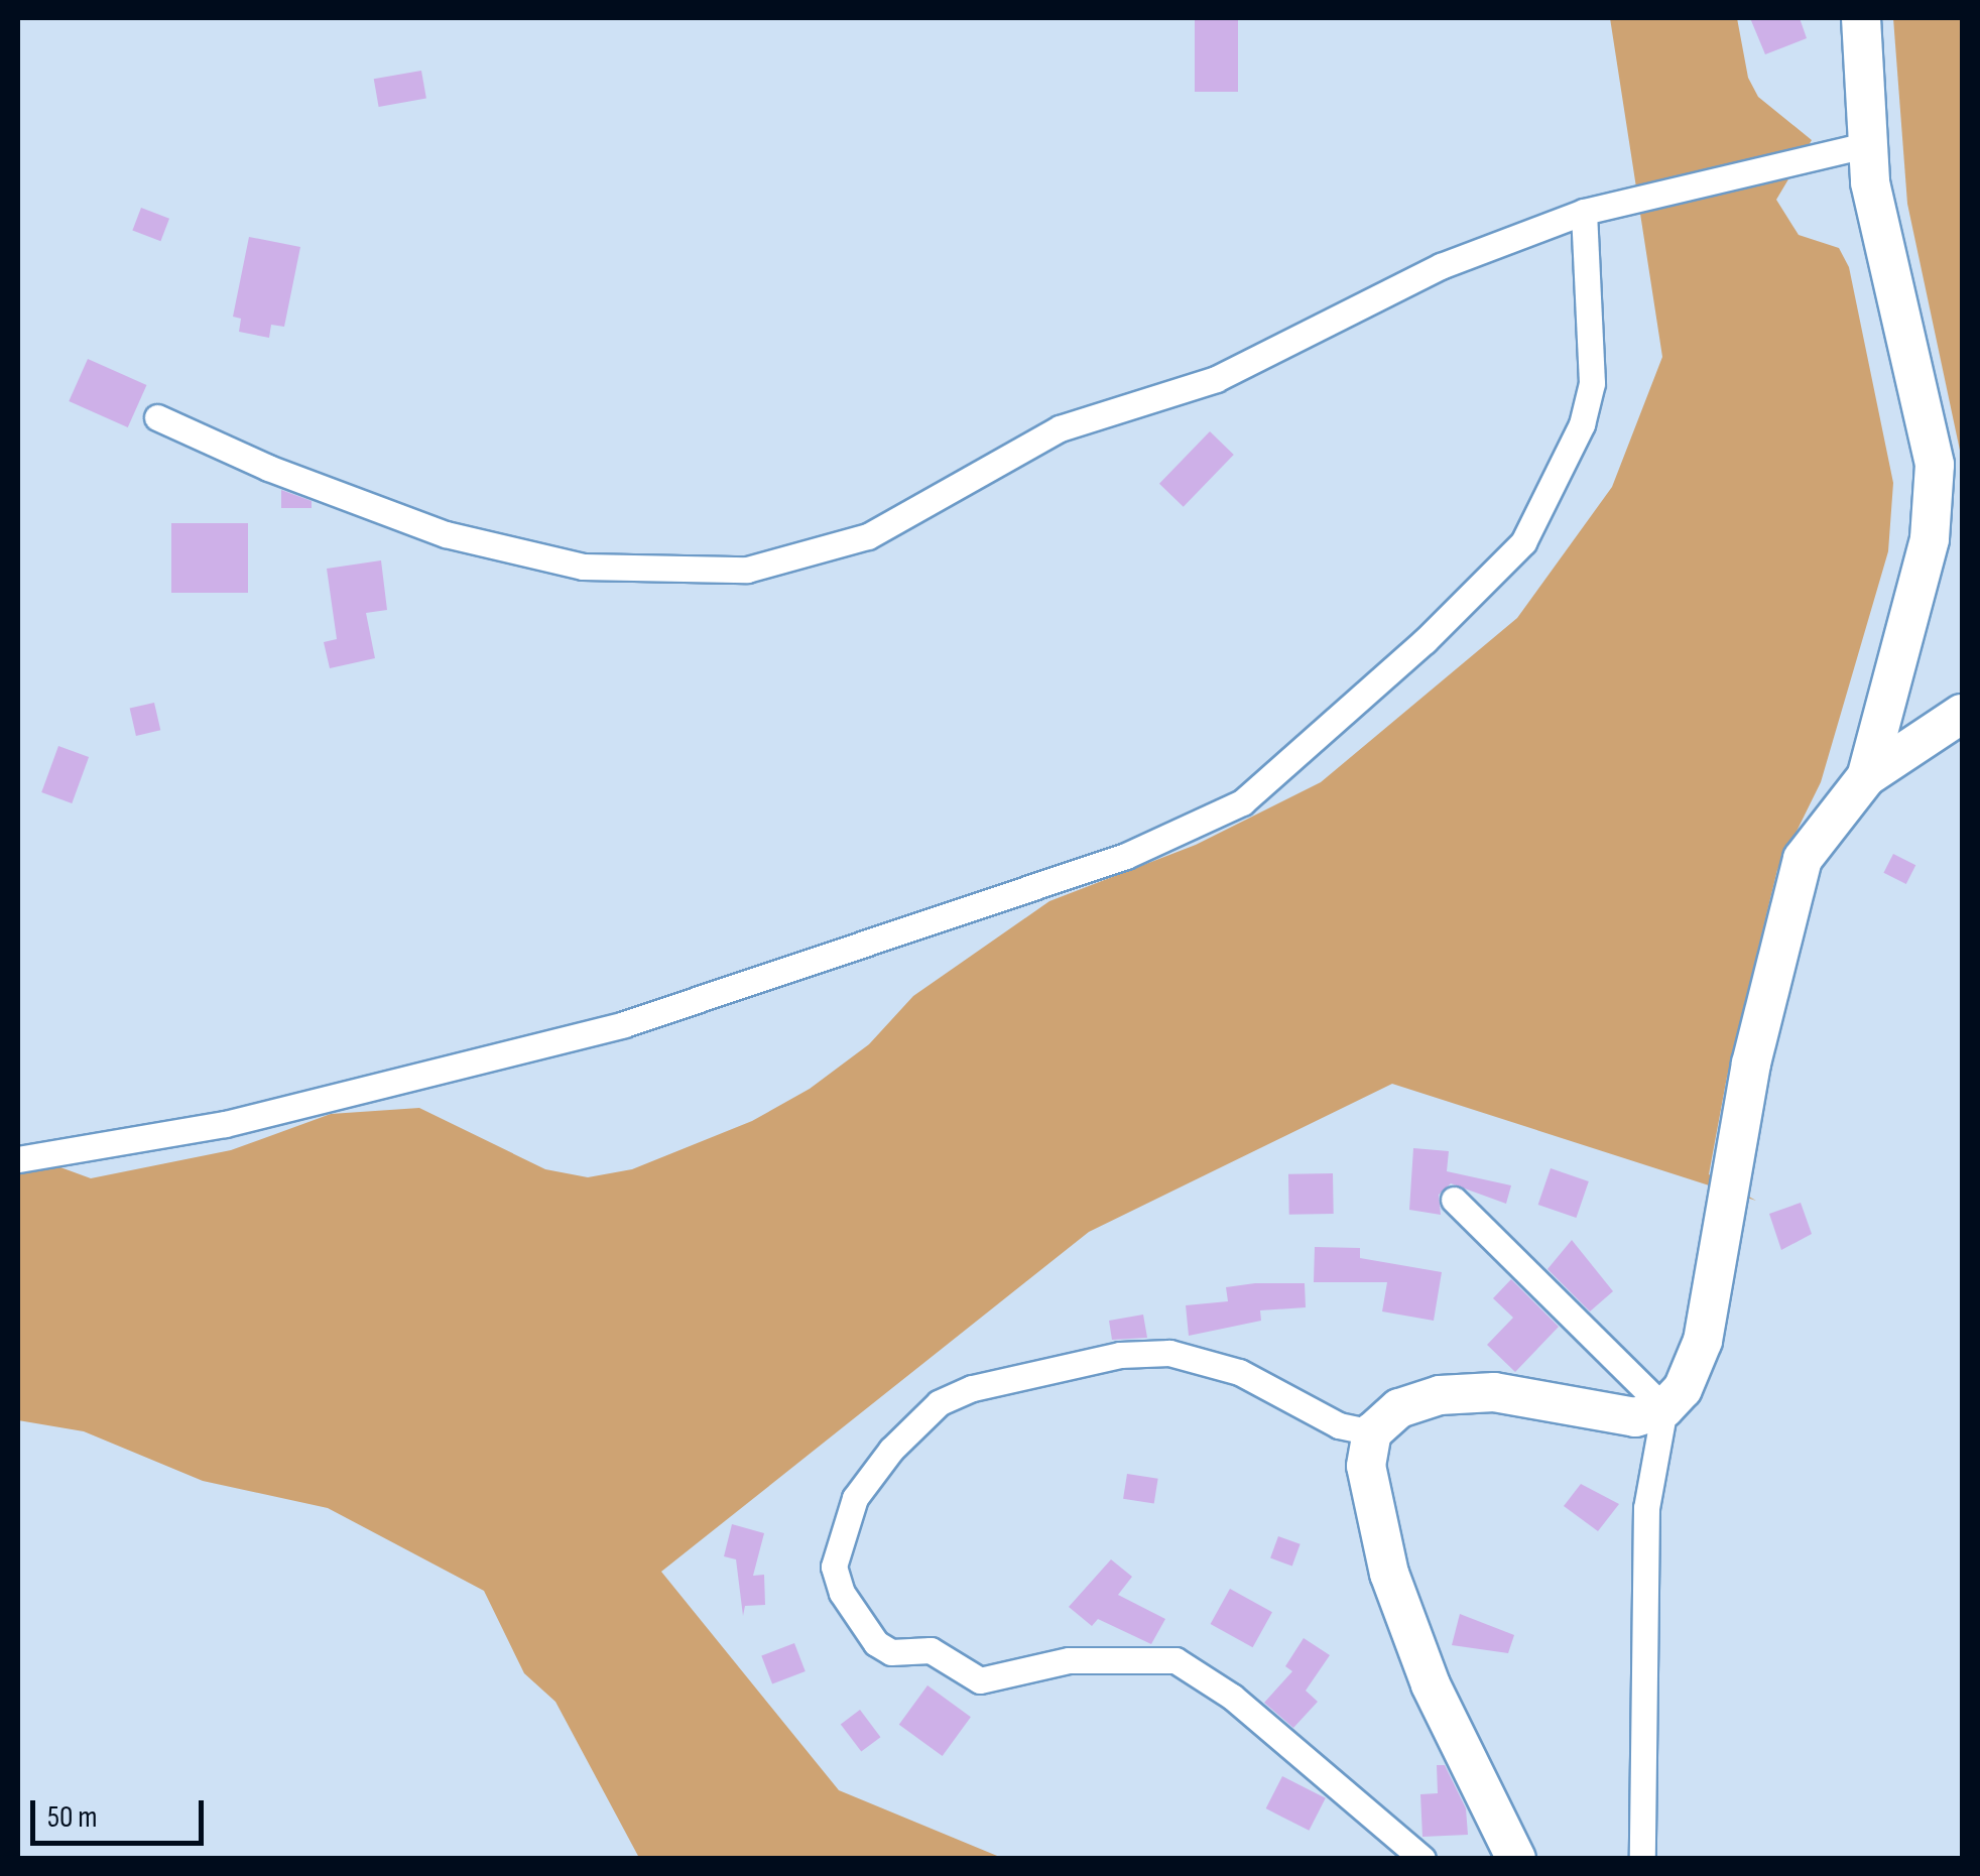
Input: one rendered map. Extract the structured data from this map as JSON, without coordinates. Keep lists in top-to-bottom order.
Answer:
{
  "scale_bar": "50 m"
}
